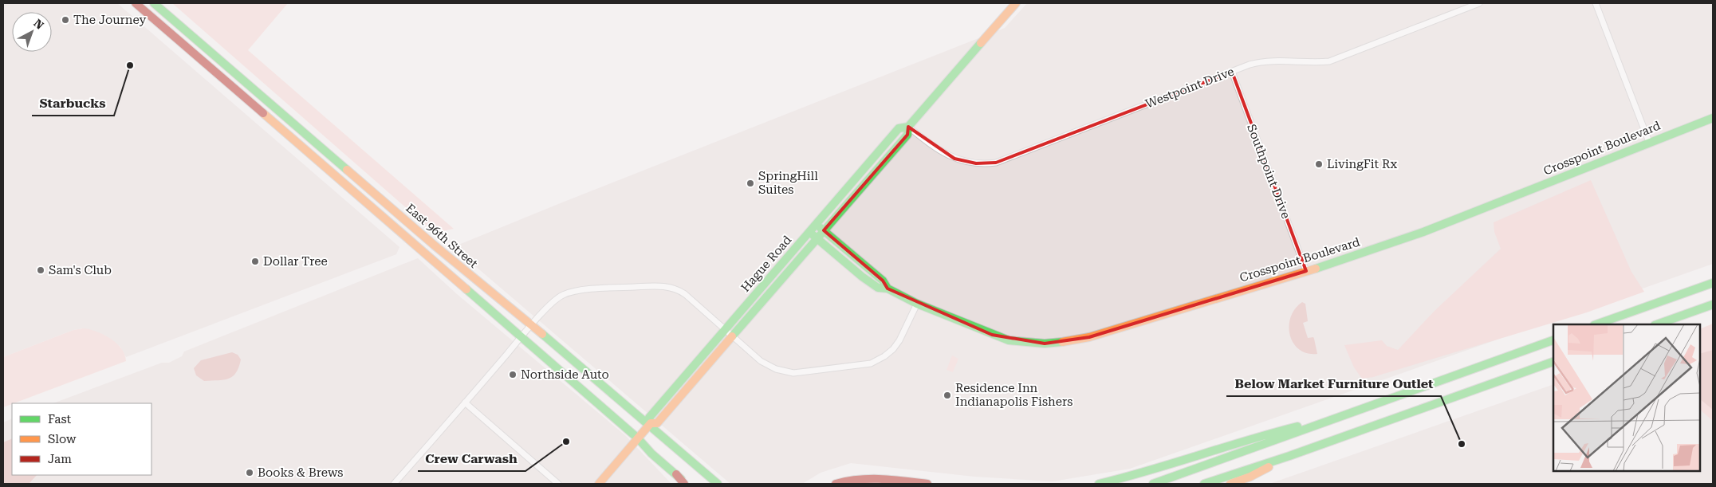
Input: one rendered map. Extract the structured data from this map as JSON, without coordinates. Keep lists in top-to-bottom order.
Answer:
{
  "streets": {
    "main road": ["Crosspoint Boulevard", "East 96th Street", "Hague Road"],
    "street": ["Westpoint Drive", "Southpoint Drive"]
  },
  "crossings": [
    ["Westpoint Drive", "Southpoint Drive"],
    ["Westpoint Drive", "Hague Road"],
    ["Crosspoint Boulevard", "Southpoint Drive"],
    ["Crosspoint Boulevard", "Hague Road"],
    ["East 96th Street", "Hague Road"]
  ],
  "places": [
    "The Journey",
    "Starbucks",
    "LivingFit Rx",
    "SpringHill Suites",
    "Dollar Tree",
    "Sam's Club",
    "Northside Auto",
    "Residence Inn Indianapolis Fishers",
    "Crew Carwash",
    "Below Market Furniture Outlet",
    "Books & Brews"
  ],
  "legend": ["Fast", "Slow", "Jam"],
  "north": "top right"
}
